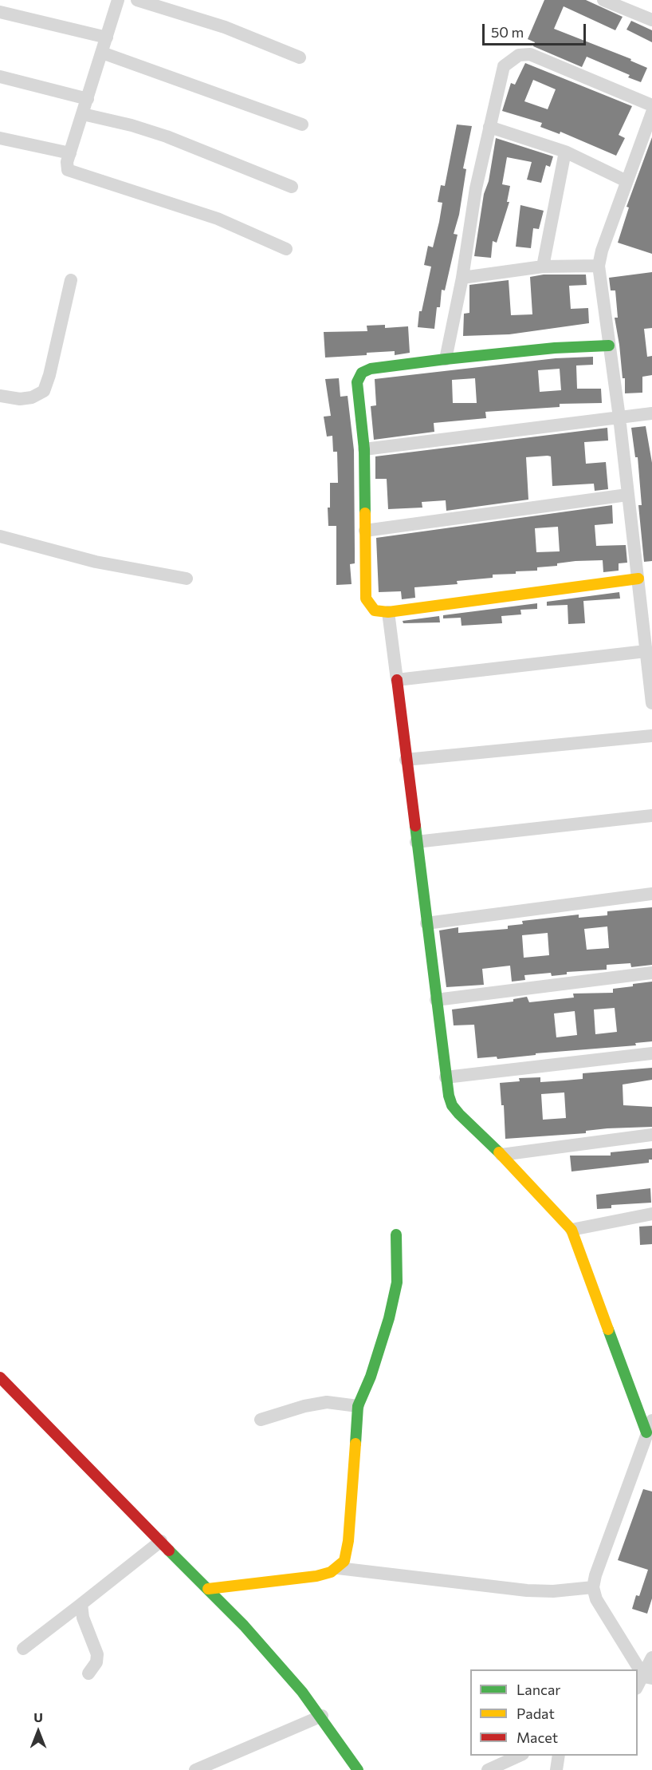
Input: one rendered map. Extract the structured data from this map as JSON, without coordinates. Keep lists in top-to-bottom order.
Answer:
{
  "legend": ["Lancar", "Padat", "Macet"],
  "scale_bar": "50 m",
  "north": "top"
}
